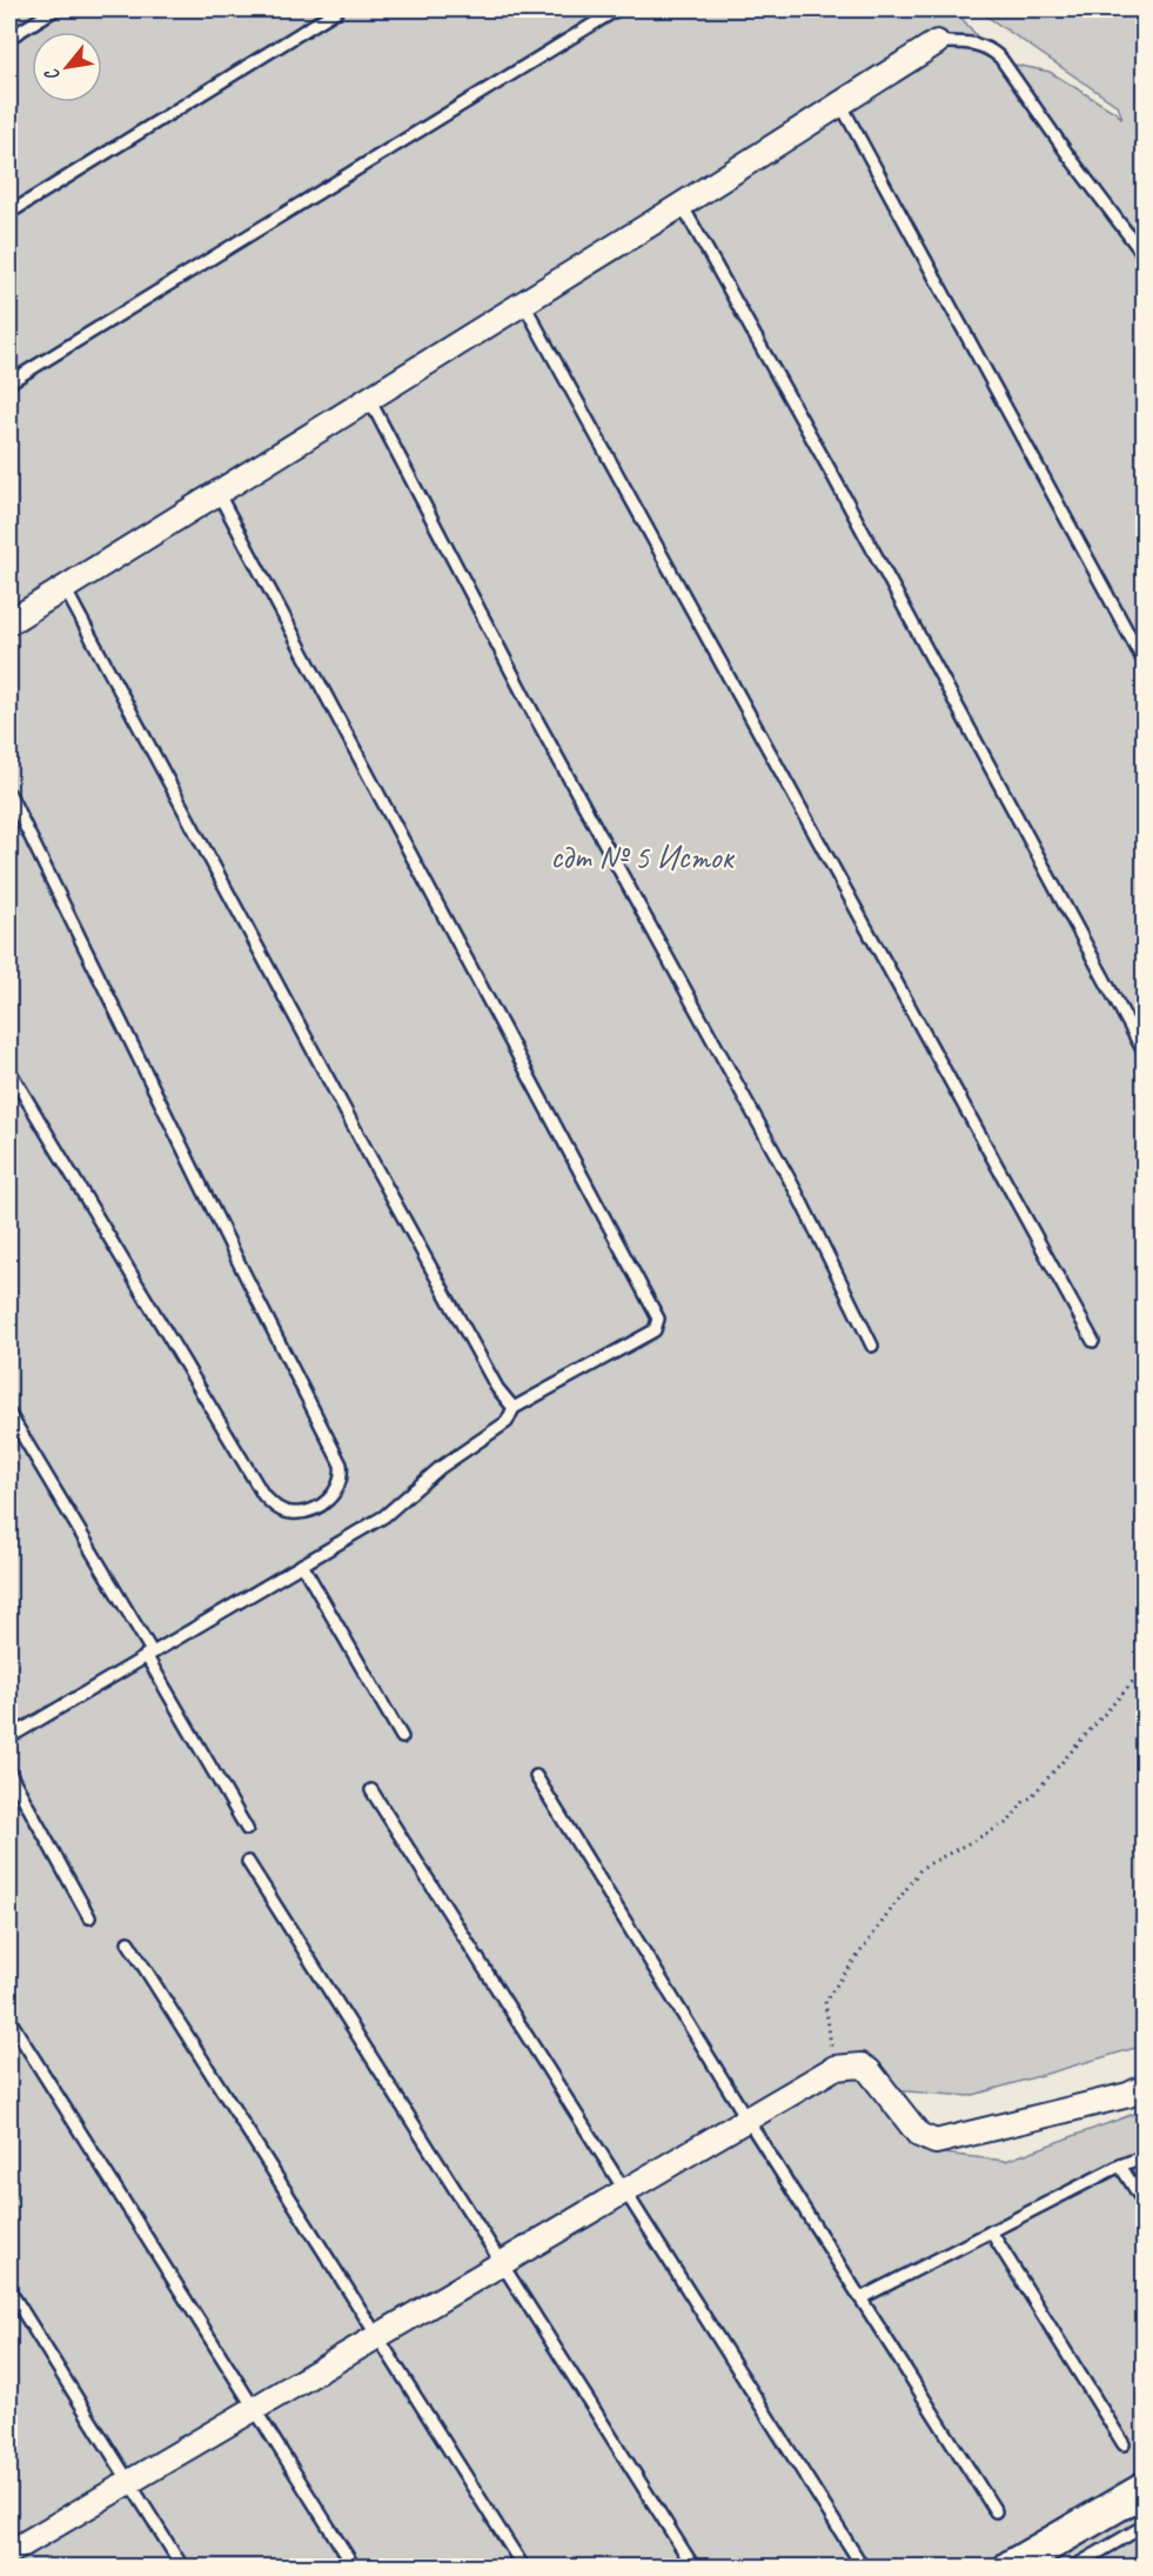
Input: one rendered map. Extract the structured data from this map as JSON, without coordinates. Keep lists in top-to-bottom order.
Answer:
{
  "parks": ["сдт № 5 Исток"],
  "north": "bottom left"
}
